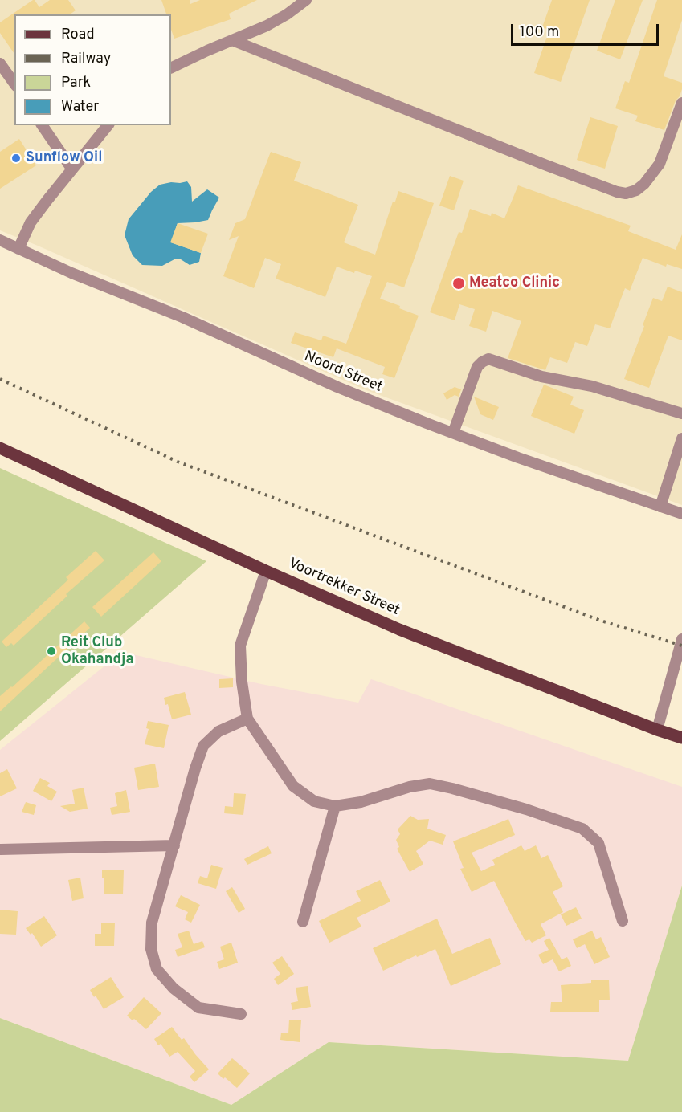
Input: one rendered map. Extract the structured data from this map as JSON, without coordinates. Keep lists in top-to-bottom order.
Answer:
{
  "streets": {
    "main road": ["Voortrekker Street"],
    "street": ["Noord Street"]
  },
  "places": ["Sunflow Oil", "Meatco Clinic", "Reit Club Okahandja"],
  "legend": [
    "Road",
    "Railway",
    "Park",
    "Water"
  ],
  "scale_bar": "100 m"
}
